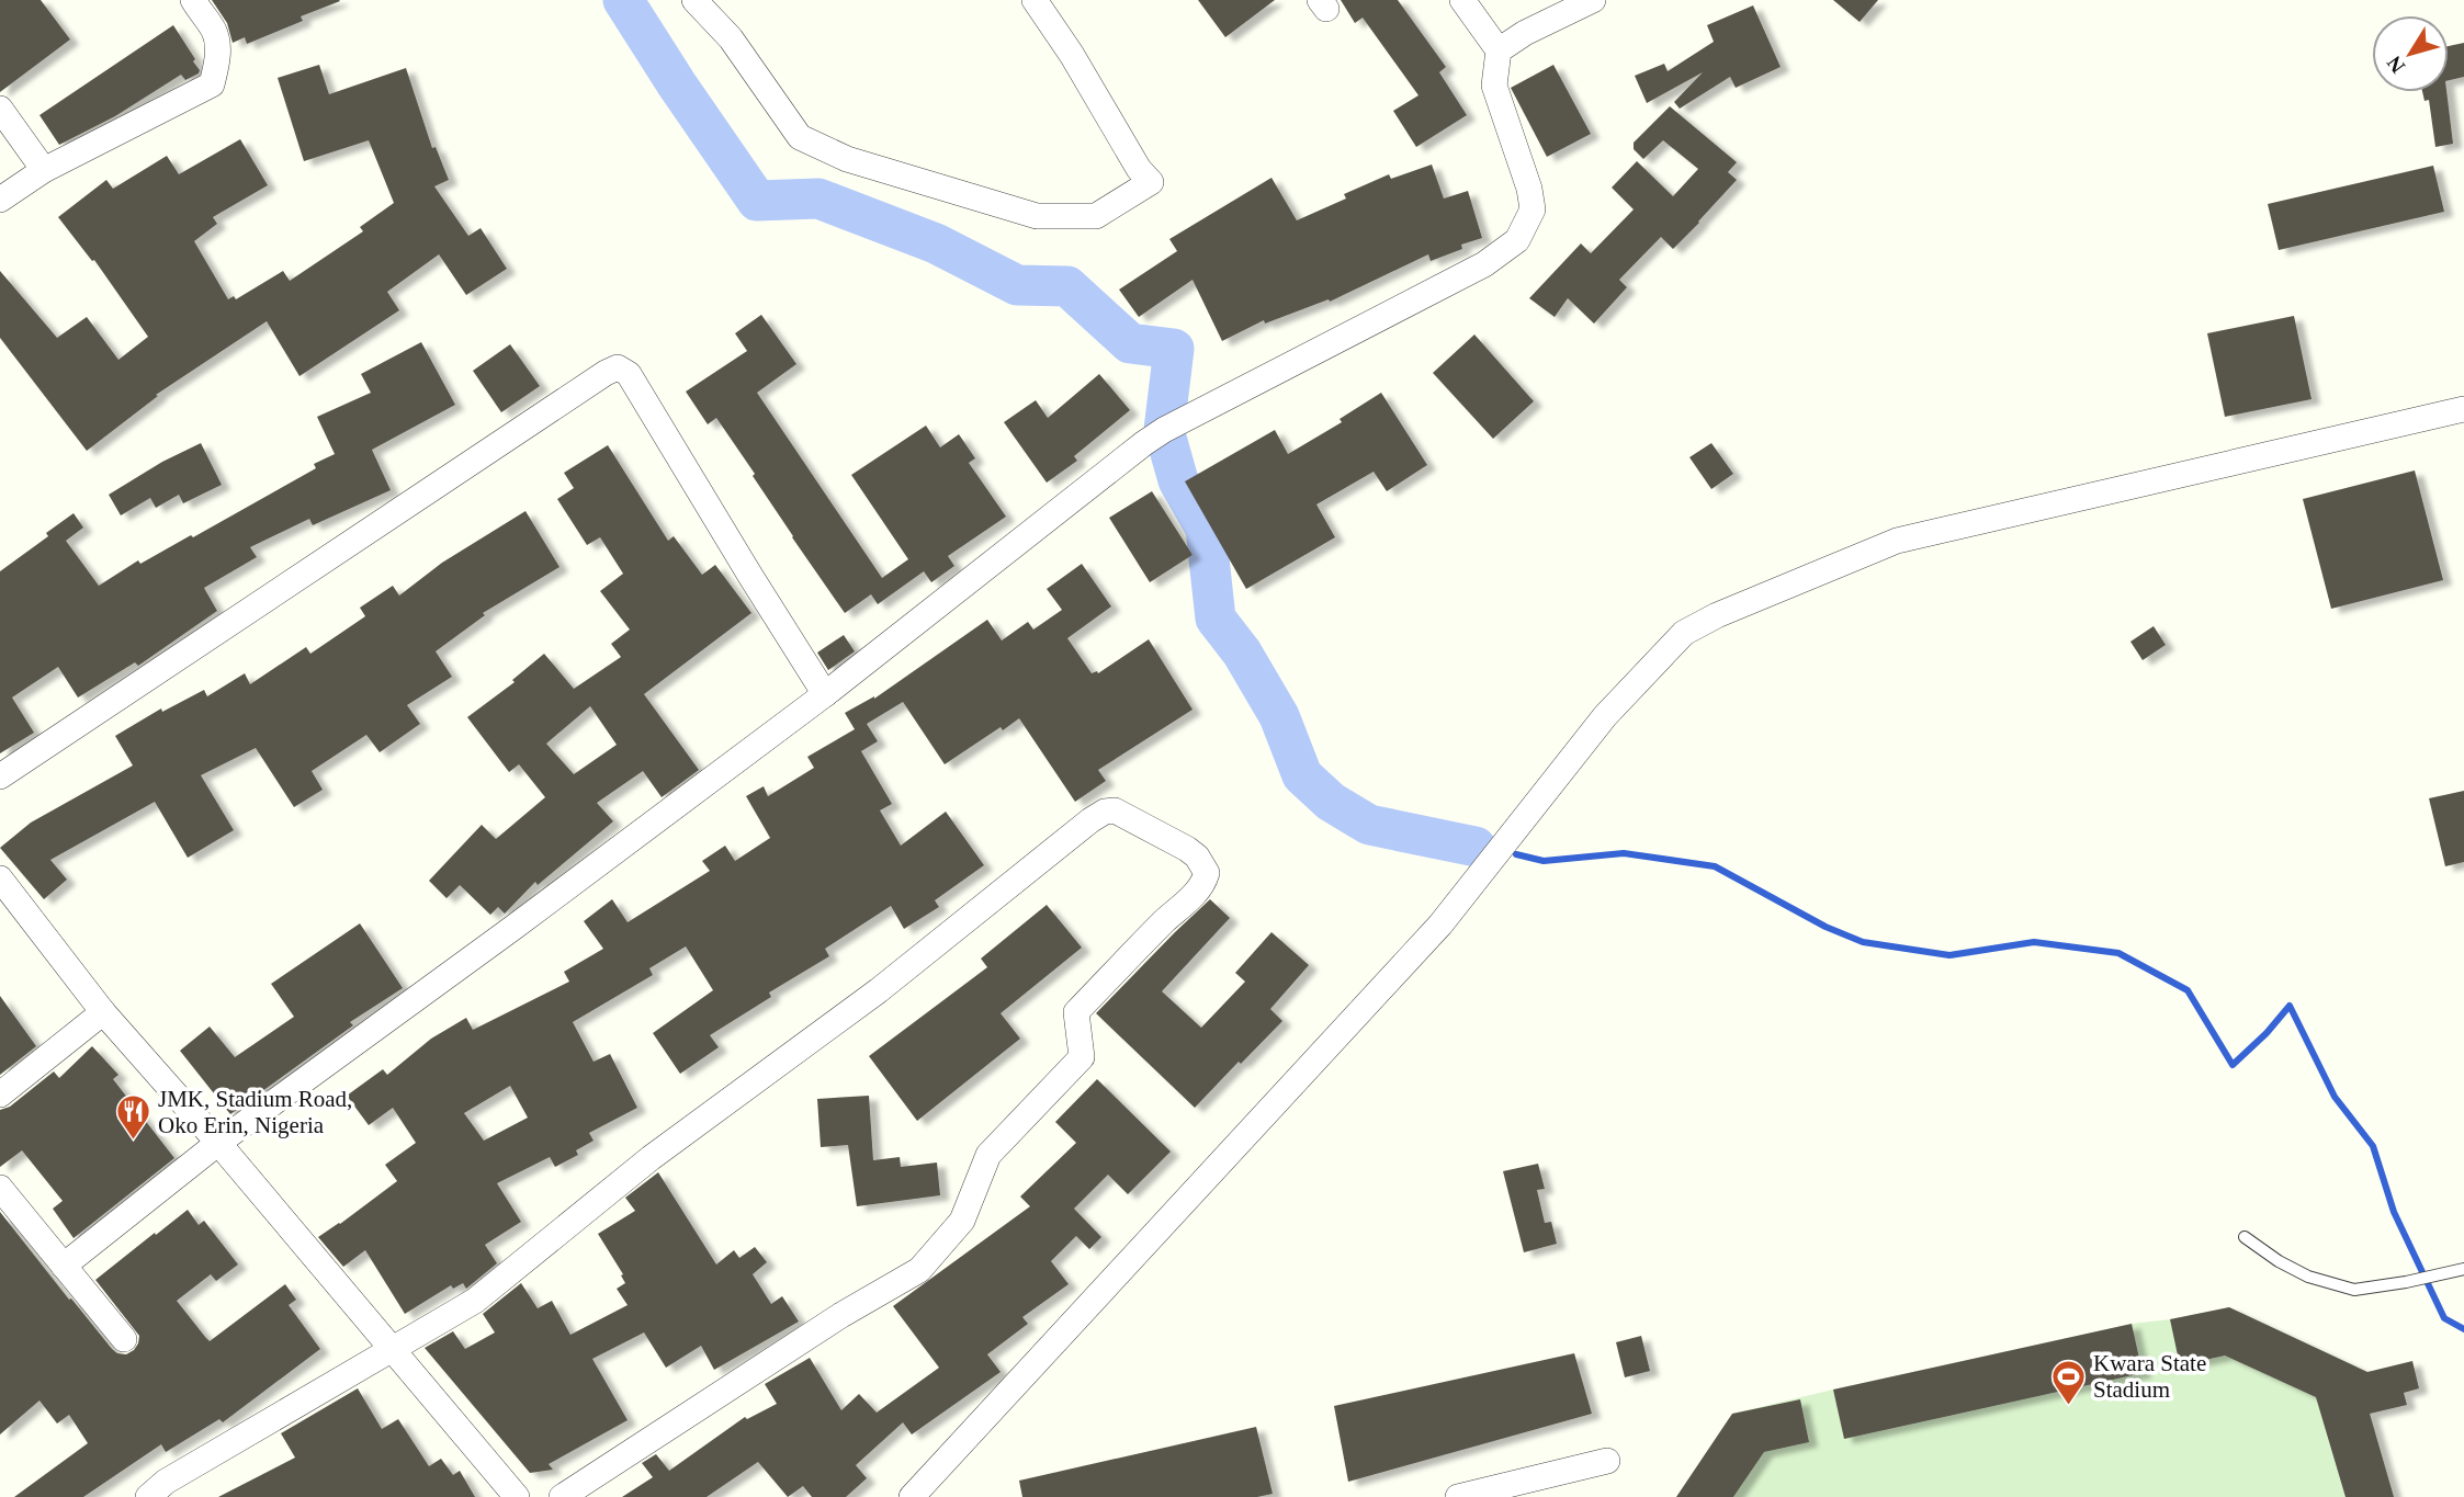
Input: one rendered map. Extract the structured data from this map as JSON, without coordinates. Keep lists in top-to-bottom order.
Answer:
{
  "places": {
    "restaurant": ["JMK, Stadium Road, Oko Erin, Nigeria"],
    "sports": ["Kwara State Stadium"]
  },
  "north": "bottom left"
}
